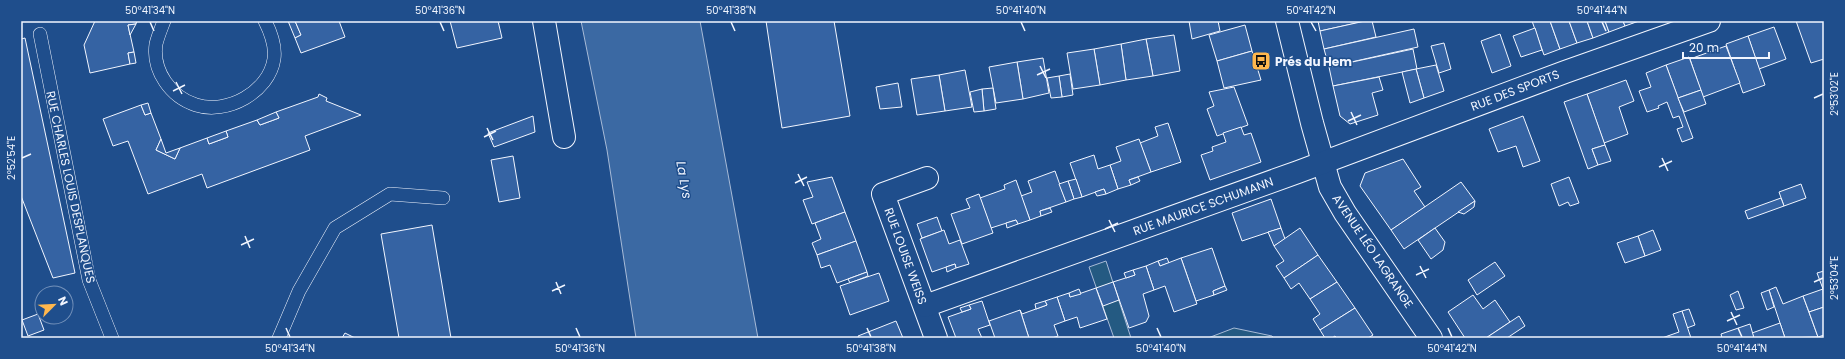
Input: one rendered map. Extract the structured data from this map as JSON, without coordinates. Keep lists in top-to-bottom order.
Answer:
{
  "streets": {
    "street": [
      "RUE DES SPORTS",
      "RUE MAURICE SCHUMANN",
      "AVENUE LÉO LAGRANGE",
      "RUE LOUISE WEISS"
    ],
    "lane": ["RUE CHARLES LOUIS DESPLANQUES"]
  },
  "crossings": [
    ["RUE DES SPORTS", "RUE MAURICE SCHUMANN"],
    ["RUE DES SPORTS", "AVENUE LÉO LAGRANGE"],
    ["RUE MAURICE SCHUMANN", "AVENUE LÉO LAGRANGE"],
    ["RUE MAURICE SCHUMANN", "RUE LOUISE WEISS"]
  ],
  "water": ["La Lys"],
  "places": {
    "bus stop": ["Prés du Hem"]
  },
  "scale_bar": "20 m",
  "north": "top right",
  "coordinates": [
    "50°41'34\"N",
    "50°41'36\"N",
    "50°41'38\"N",
    "50°41'40\"N",
    "50°41'42\"N",
    "50°41'44\"N",
    "2°53'02\"E",
    "2°52'54\"E",
    "2°53'04\"E"
  ]
}
